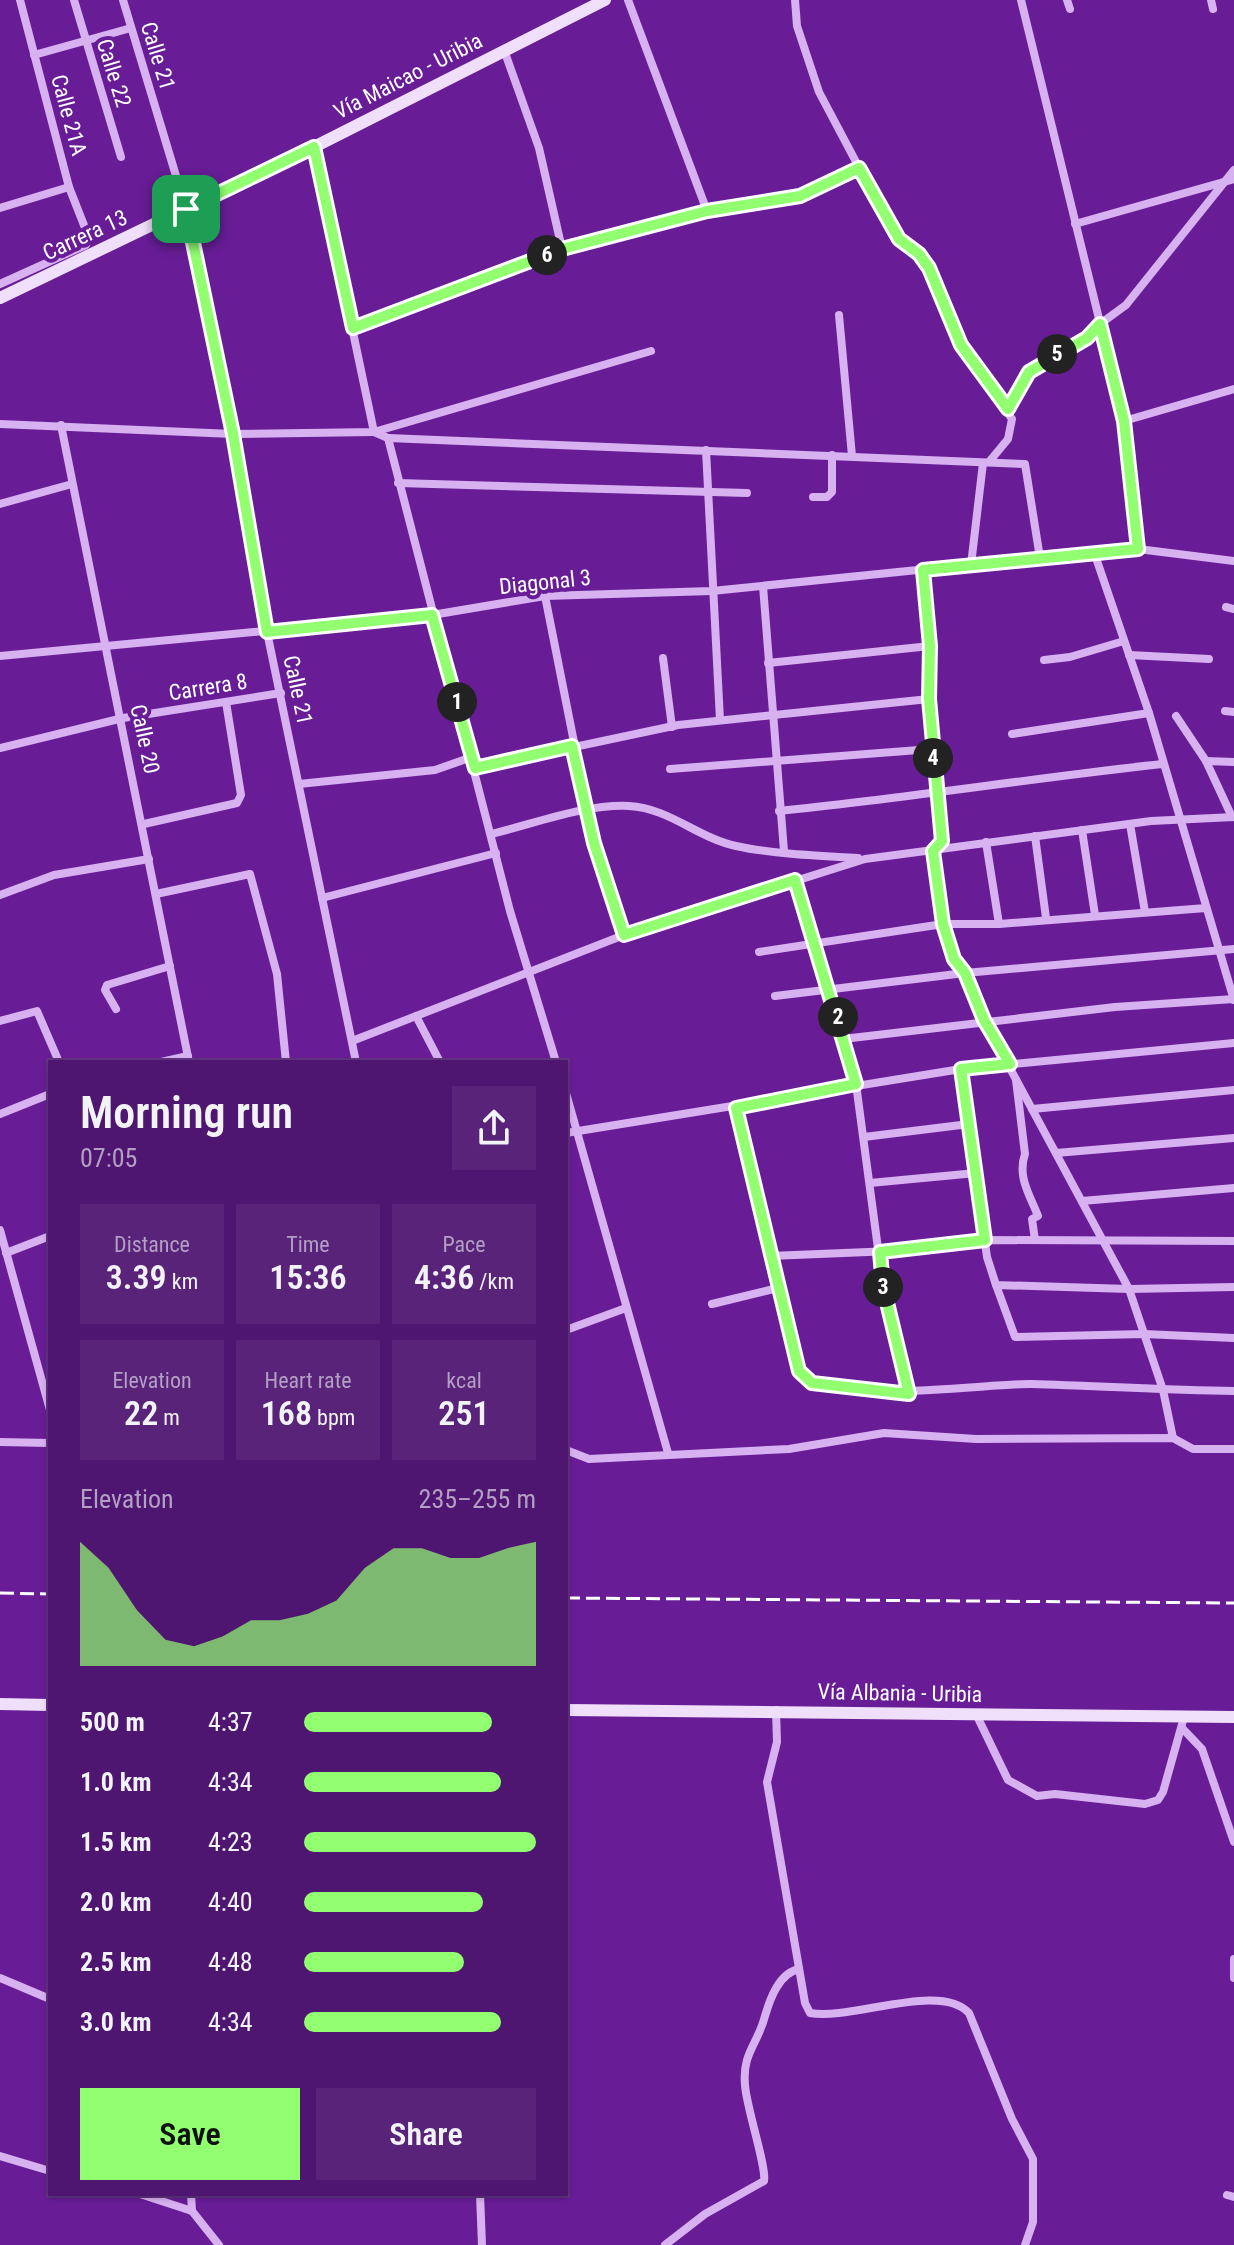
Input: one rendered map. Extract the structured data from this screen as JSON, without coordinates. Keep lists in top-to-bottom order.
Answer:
{
  "streets": {
    "main road": ["Vía Maicao - Uribia", "Carrera 13", "Vía Albania - Uribia"],
    "street": [
      "Calle 21",
      "Calle 22",
      "Calle 21A",
      "Diagonal 3",
      "Carrera 8",
      "Calle 20"
    ]
  },
  "crossings": [
    ["Calle 21", "Vía Maicao - Uribia"],
    ["Calle 21", "Carrera 13"],
    ["Calle 21", "Diagonal 3"],
    ["Calle 21", "Carrera 8"],
    ["Vía Maicao - Uribia", "Carrera 13"],
    ["Diagonal 3", "Calle 20"],
    ["Carrera 8", "Calle 20"]
  ],
  "page": {
    "pins": [
      "6",
      "5",
      "1",
      "4",
      "2",
      "3"
    ],
    "heading": ["Morning run", "07:05"],
    "stats": [
      ["Distance", "3.39 km"],
      ["Time", "15:36"],
      ["Pace", "4:36 /km"],
      ["Elevation", "22 m"],
      ["Heart rate", "168 bpm"],
      ["kcal", "251"]
    ],
    "chart": ["Elevation", "235–255 m"],
    "list": [
      {
        "name": "500 m",
        "note": "4:37"
      },
      {
        "name": "1.0 km",
        "note": "4:34"
      },
      {
        "name": "1.5 km",
        "note": "4:23"
      },
      {
        "name": "2.0 km",
        "note": "4:40"
      },
      {
        "name": "2.5 km",
        "note": "4:48"
      },
      {
        "name": "3.0 km",
        "note": "4:34"
      }
    ],
    "buttons": ["Save", "Share"]
  }
}
